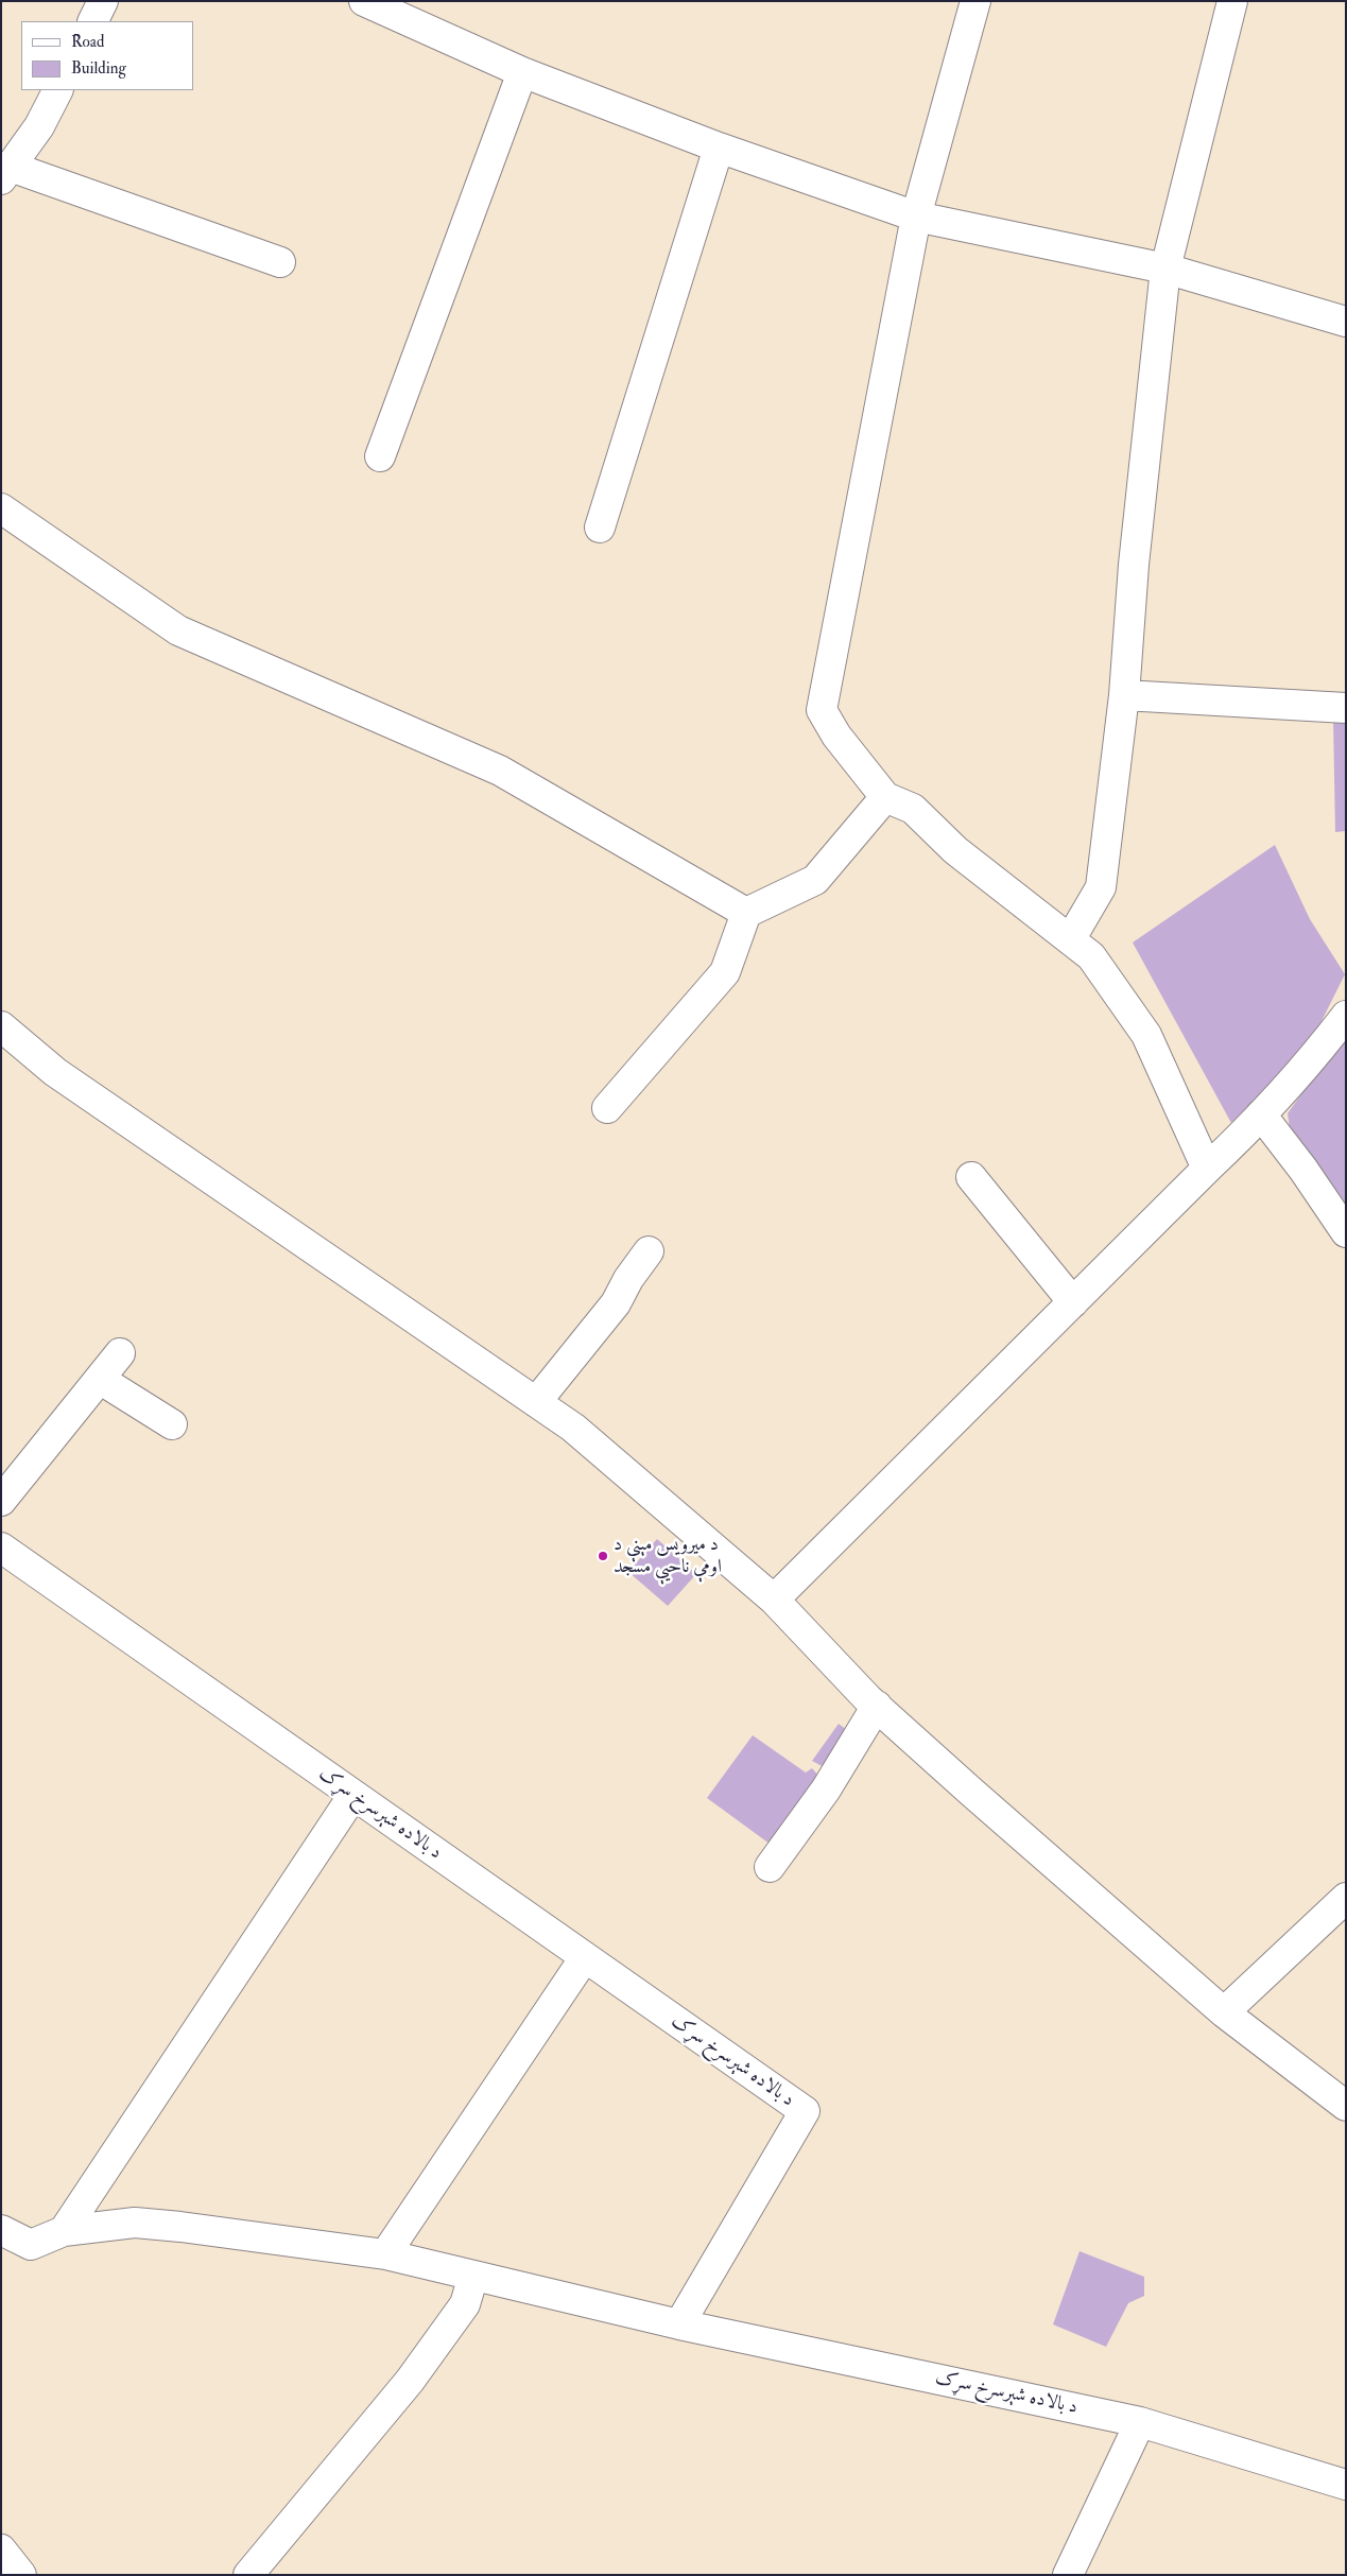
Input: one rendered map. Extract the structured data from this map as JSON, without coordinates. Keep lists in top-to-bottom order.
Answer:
{
  "streets": {
    "street": ["د بالاده شېرسرخ سړک"]
  },
  "places": ["د ميرویس مېنې د اومې ناحيې مسجد"],
  "legend": ["Road", "Building"]
}
